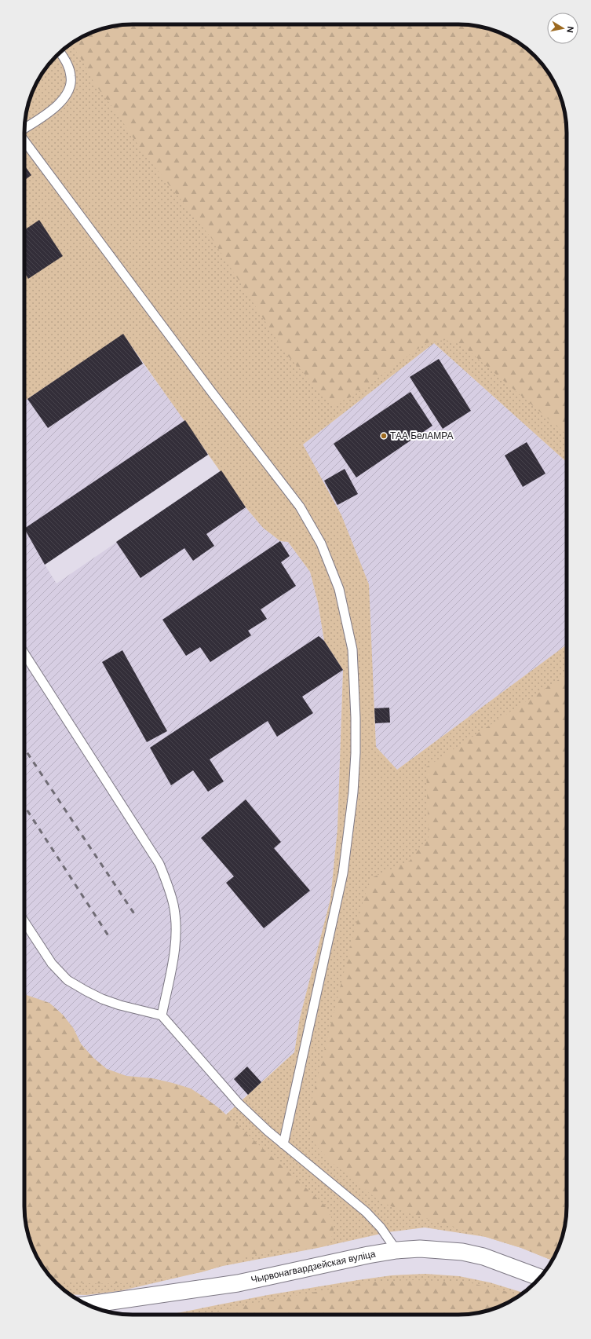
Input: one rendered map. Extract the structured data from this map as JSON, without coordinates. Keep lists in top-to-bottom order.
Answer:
{
  "streets": {
    "street": ["Чырвонагвардзейская вуліца"]
  },
  "places": ["ТАА БелАМРА"],
  "north": "right"
}
